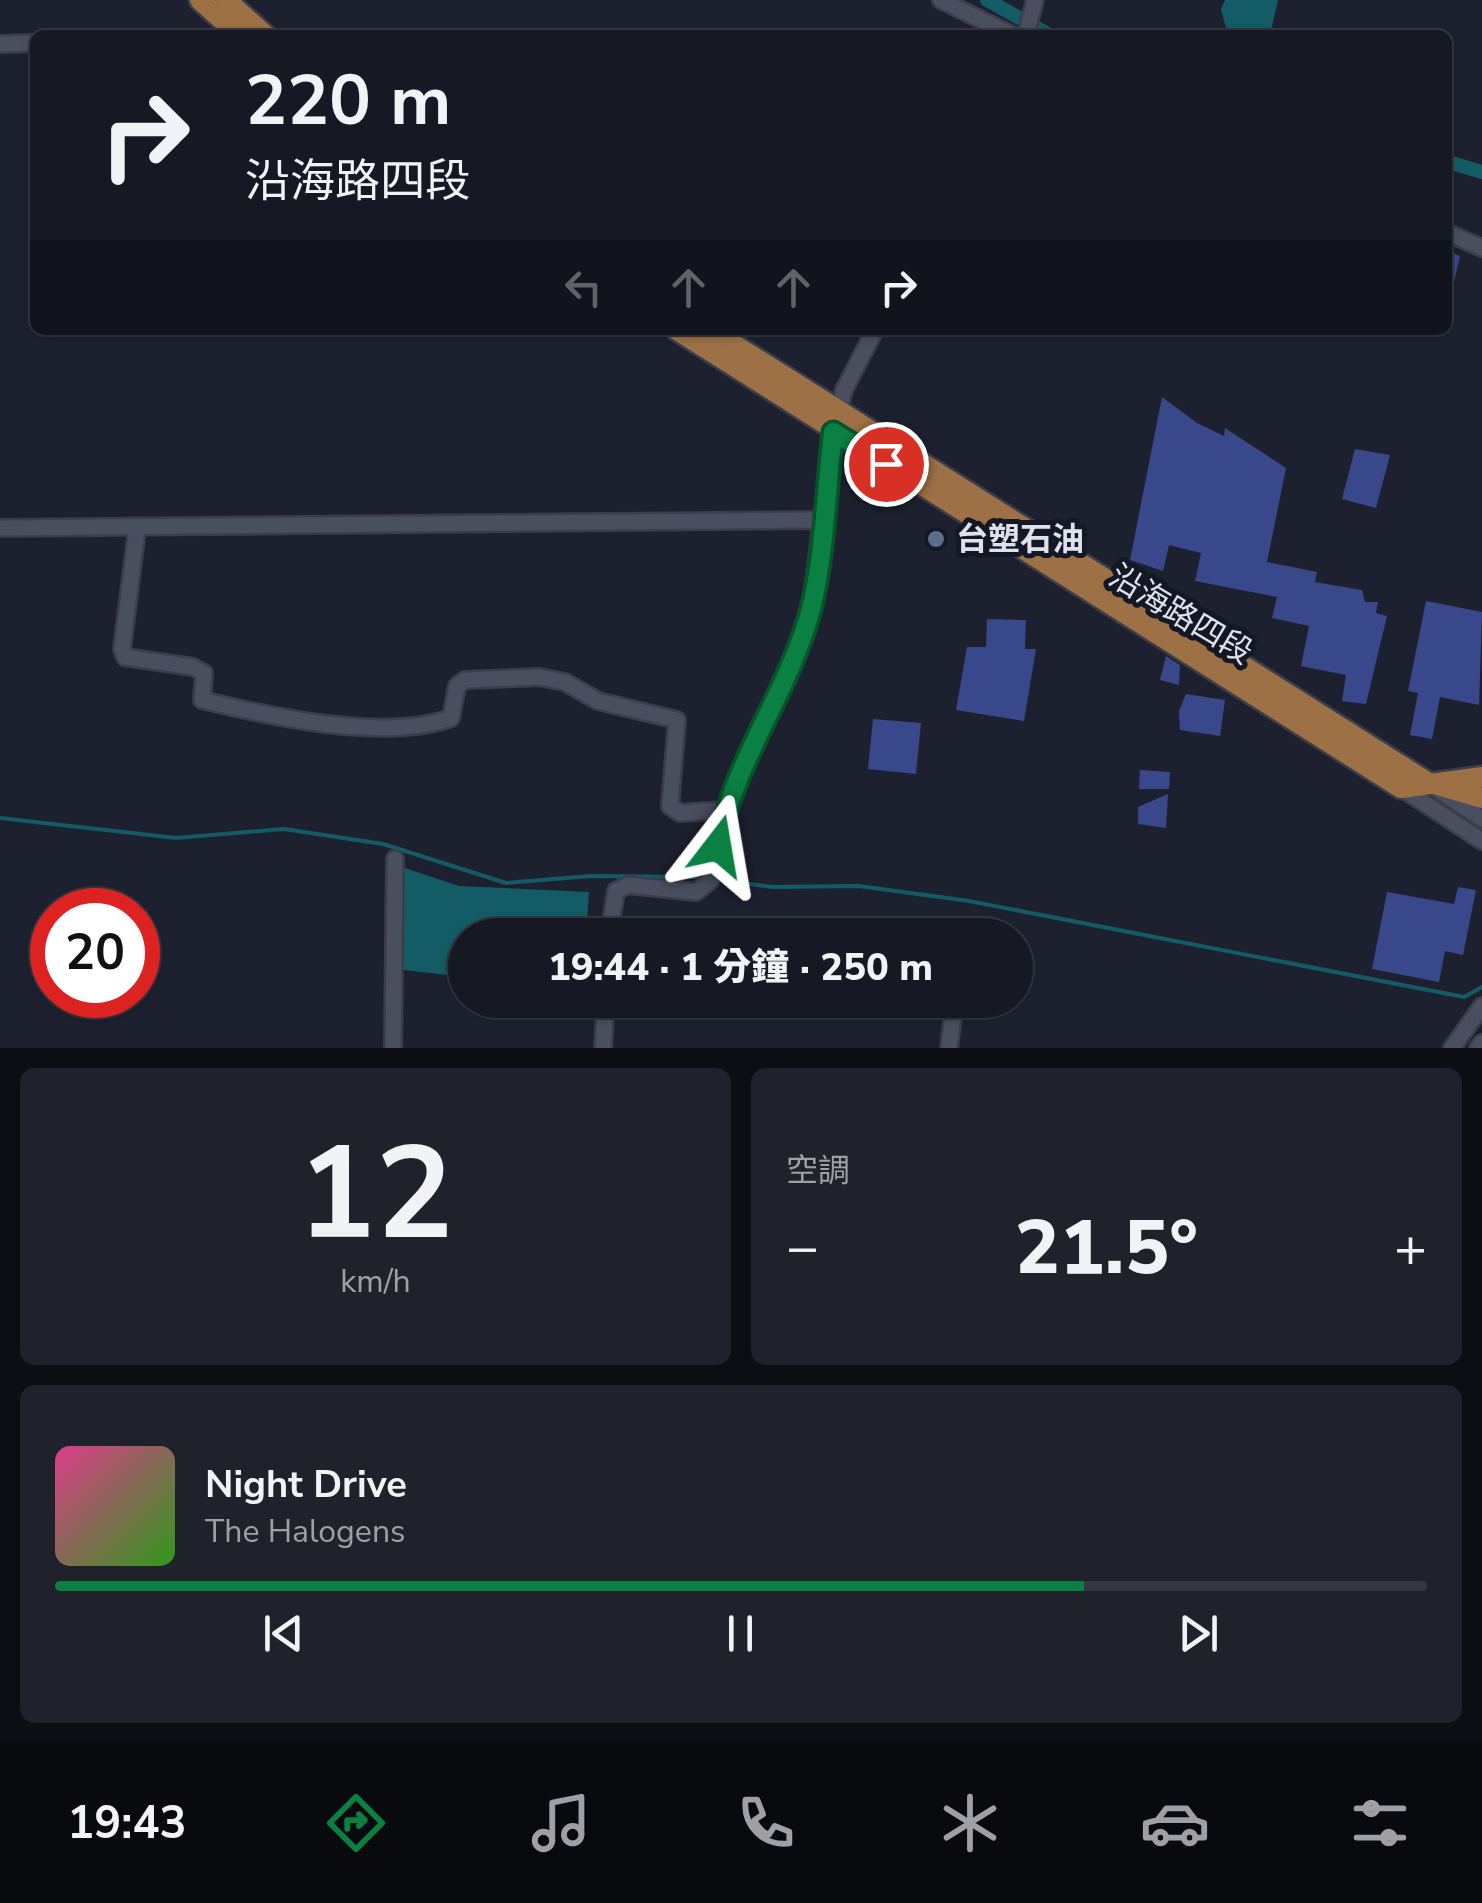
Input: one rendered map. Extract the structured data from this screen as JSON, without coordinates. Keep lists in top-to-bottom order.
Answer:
{
  "streets": {
    "main road": ["沿海路四段"]
  },
  "places": ["台塑石油"],
  "page": {
    "turn": ["220 m", "沿海路四段"],
    "limit": "20",
    "trip": "19:44 · 1 分鐘 · 250 m",
    "tile": [
      ["12", "km/h"],
      "空調"
    ],
    "heat": ["−", "21.5°", "+"],
    "song": ["Night Drive", "The Halogens"],
    "tabs": "19:43"
  }
}
